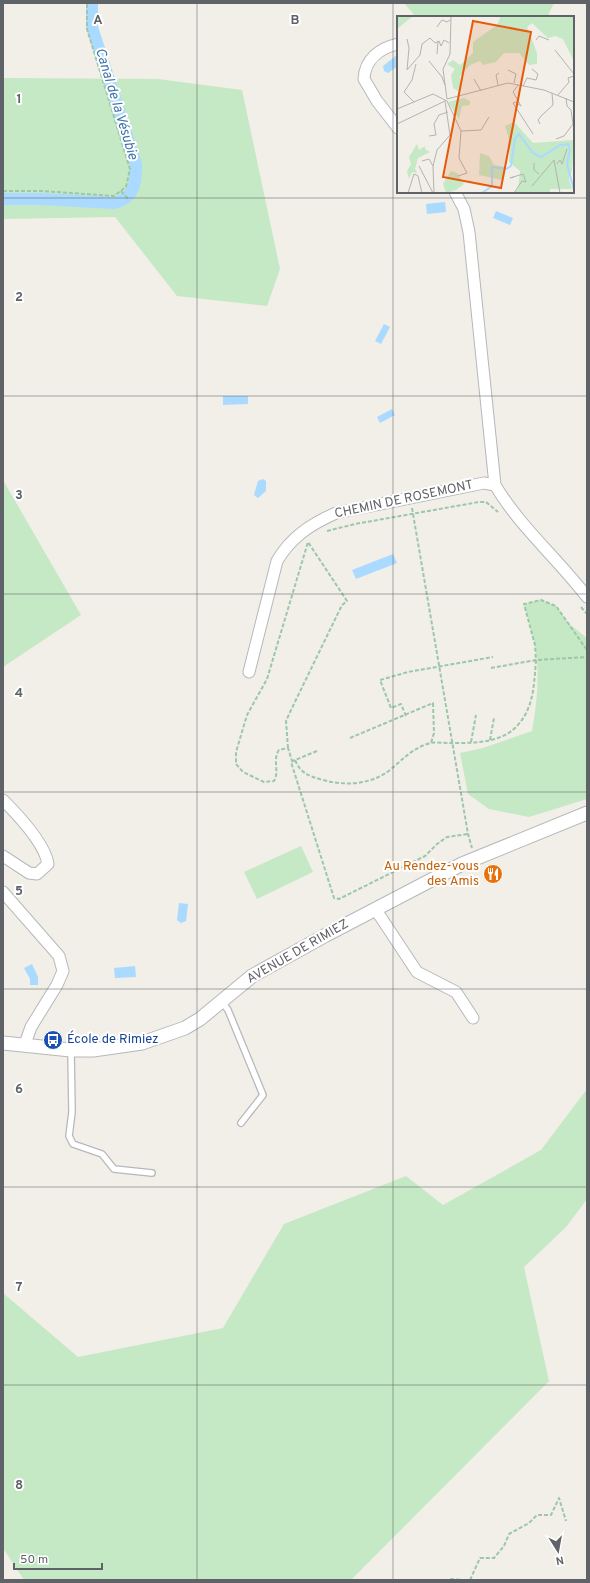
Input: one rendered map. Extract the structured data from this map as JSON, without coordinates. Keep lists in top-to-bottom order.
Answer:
{
  "streets": {
    "street": ["CHEMIN DE ROSEMONT", "AVENUE DE RIMIEZ"]
  },
  "water": ["Canal de la Vésubie"],
  "places": {
    "restaurant": ["Au Rendez-vous des Amis"],
    "bus stop": ["École de Rimiez"]
  },
  "scale_bar": "50 m",
  "north": "bottom",
  "grid": {
    "columns": ["A", "B"],
    "rows": [
      "1",
      "2",
      "3",
      "4",
      "5",
      "6",
      "7",
      "8"
    ]
  }
}
